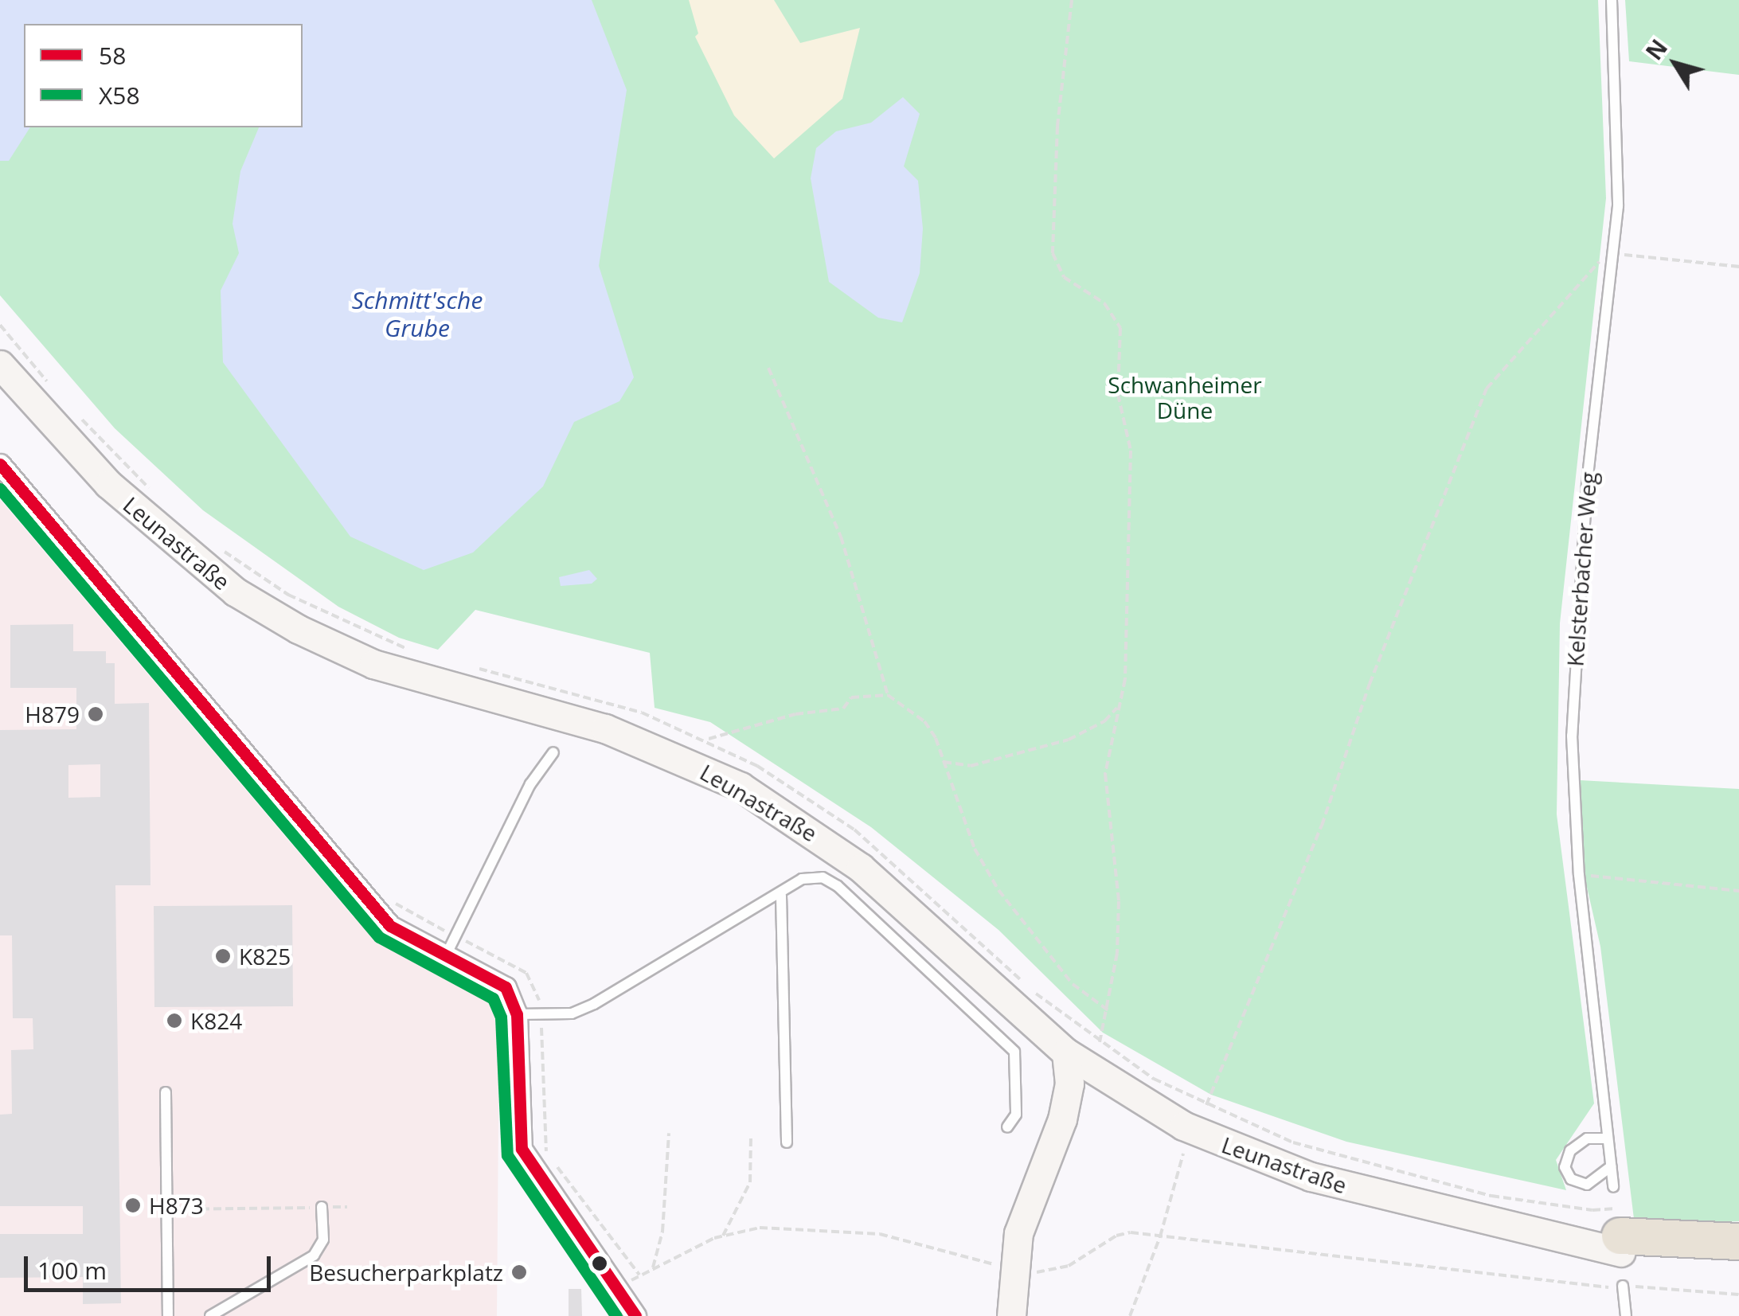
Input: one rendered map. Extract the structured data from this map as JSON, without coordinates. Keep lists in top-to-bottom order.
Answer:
{
  "streets": {
    "main road": ["Leunastraße"],
    "lane": ["Kelsterbacher Weg"]
  },
  "water": ["Schmitt'sche Grube"],
  "parks": ["Schwanheimer Düne"],
  "places": [
    "H879",
    "K825",
    "K824",
    "H873",
    "Besucherparkplatz"
  ],
  "lines": ["transit line 58", "transit line X58"],
  "legend": ["58", "X58"],
  "scale_bar": "100 m",
  "north": "top left"
}
